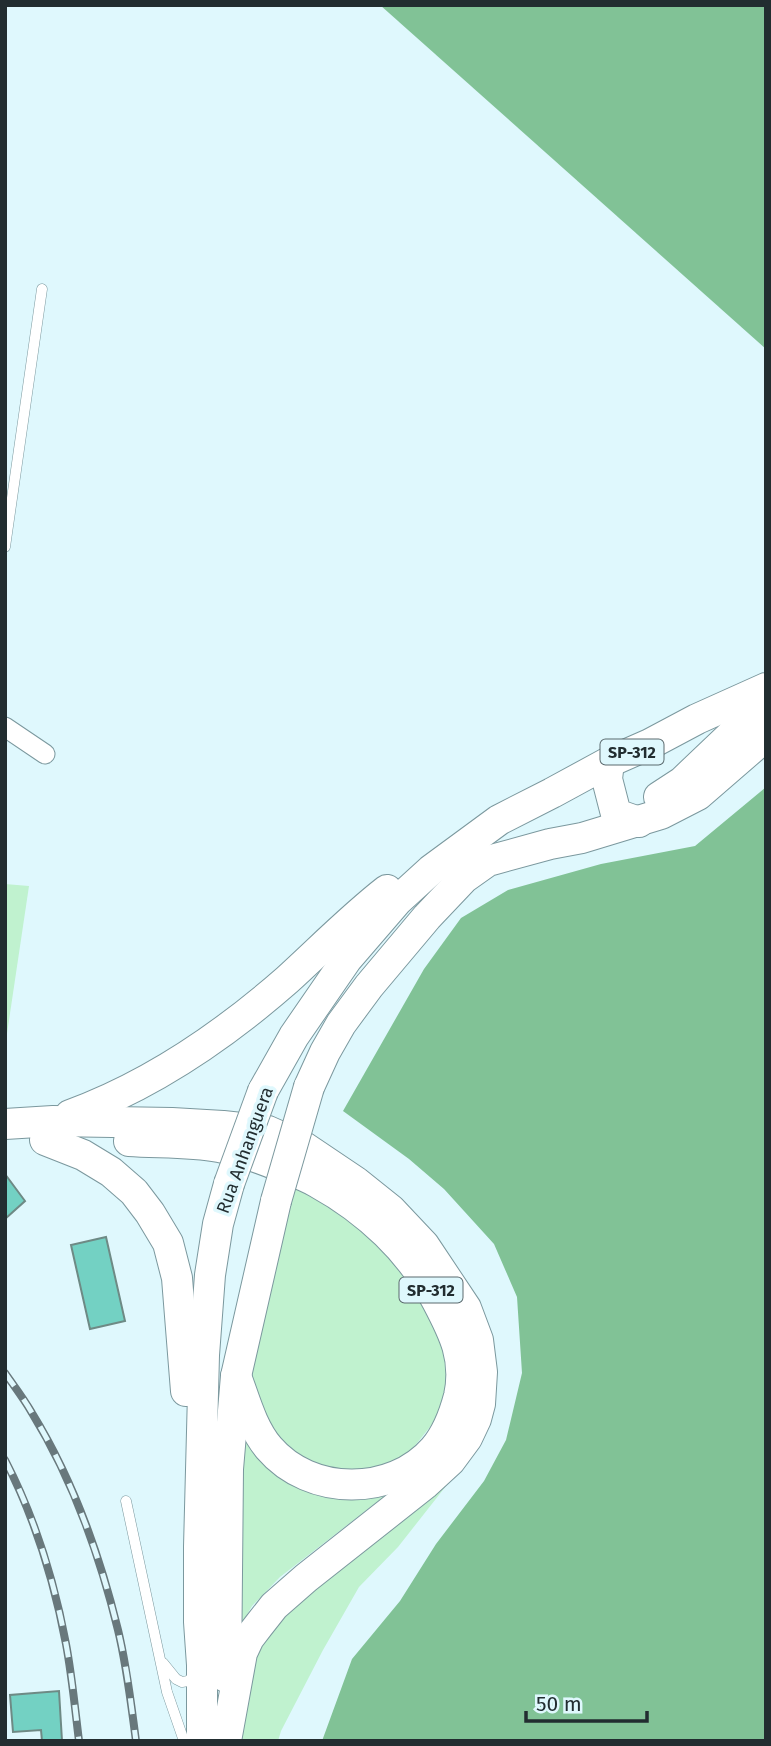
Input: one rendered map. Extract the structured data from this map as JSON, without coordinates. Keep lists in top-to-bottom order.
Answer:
{
  "streets": {
    "main road": ["SP-312", "Rua Anhanguera"]
  },
  "crossings": [
    ["SP-312", "Rua Anhanguera"]
  ],
  "scale_bar": "50 m"
}
